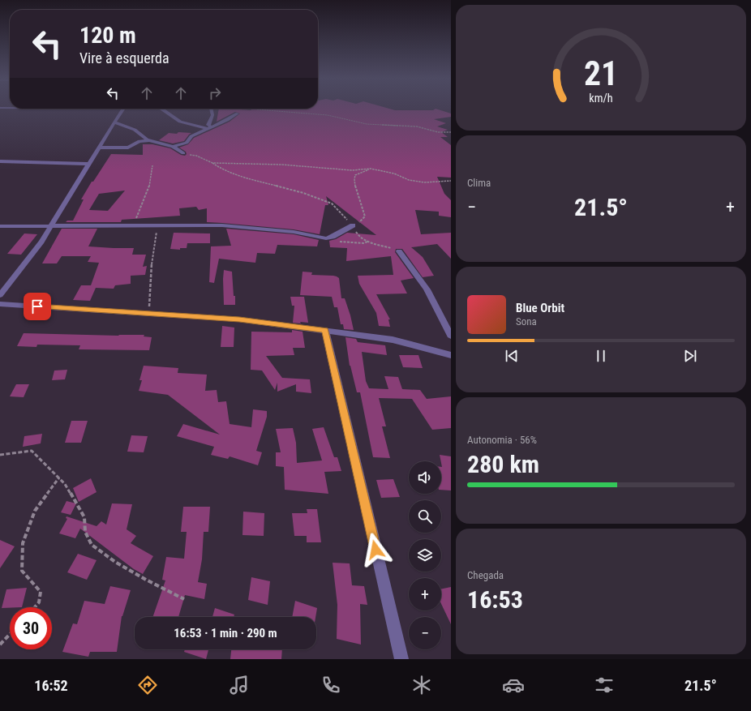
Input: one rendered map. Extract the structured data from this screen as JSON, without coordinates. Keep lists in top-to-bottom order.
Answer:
{
  "page": {
    "turn": ["120 m", "Vire à esquerda"],
    "tile": [
      "Clima",
      ["Autonomia · 56%", "280 km"],
      ["Chegada", "16:53"]
    ],
    "heat": ["−", "21.5°", "+"],
    "song": ["Blue Orbit", "Sona"],
    "map_buttons": ["+", "−"],
    "limit": "30",
    "trip": "16:53 · 1 min · 290 m",
    "tabs": ["16:52", "21.5°"],
    "gauge": ["21", "km/h"]
  }
}
